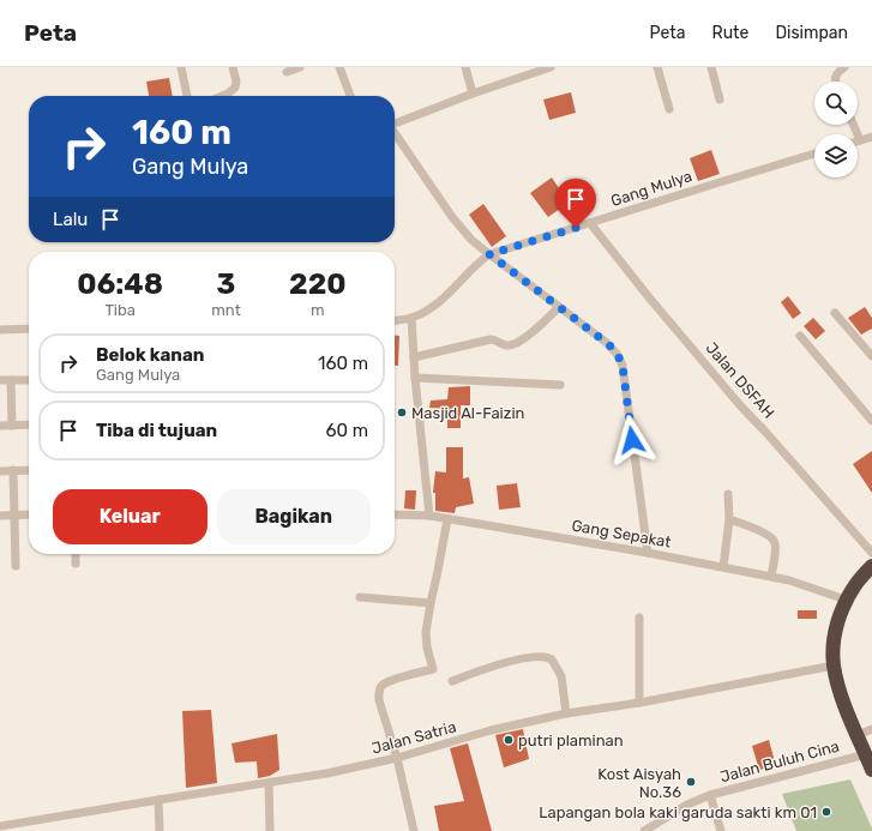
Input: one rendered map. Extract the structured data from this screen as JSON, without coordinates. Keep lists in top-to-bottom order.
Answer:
{
  "streets": {
    "street": [
      "Gang Mulya",
      "Jalan DSFAH",
      "Gang Sepakat",
      "Jalan Satria",
      "Jalan Buluh Cina"
    ]
  },
  "crossings": [
    ["Gang Mulya", "Jalan DSFAH"]
  ],
  "places": [
    "Masjid Al-Faizin",
    "putri plaminan",
    "Kost Aisyah No.36",
    "Lapangan bola kaki garuda sakti km 01"
  ],
  "page": {
    "header": "Peta",
    "nav": ["Peta", "Rute", "Disimpan"],
    "turn": ["160 m", "Gang Mulya"],
    "then": "Lalu",
    "eta": [
      "06:48",
      "Tiba",
      "3",
      "mnt",
      "220",
      "m"
    ],
    "list": [
      {
        "name": "Belok kanan",
        "note": "Gang Mulya",
        "value": "160 m"
      },
      {
        "name": "Tiba di tujuan",
        "value": "60 m"
      }
    ],
    "buttons": ["Keluar", "Bagikan"]
  }
}
